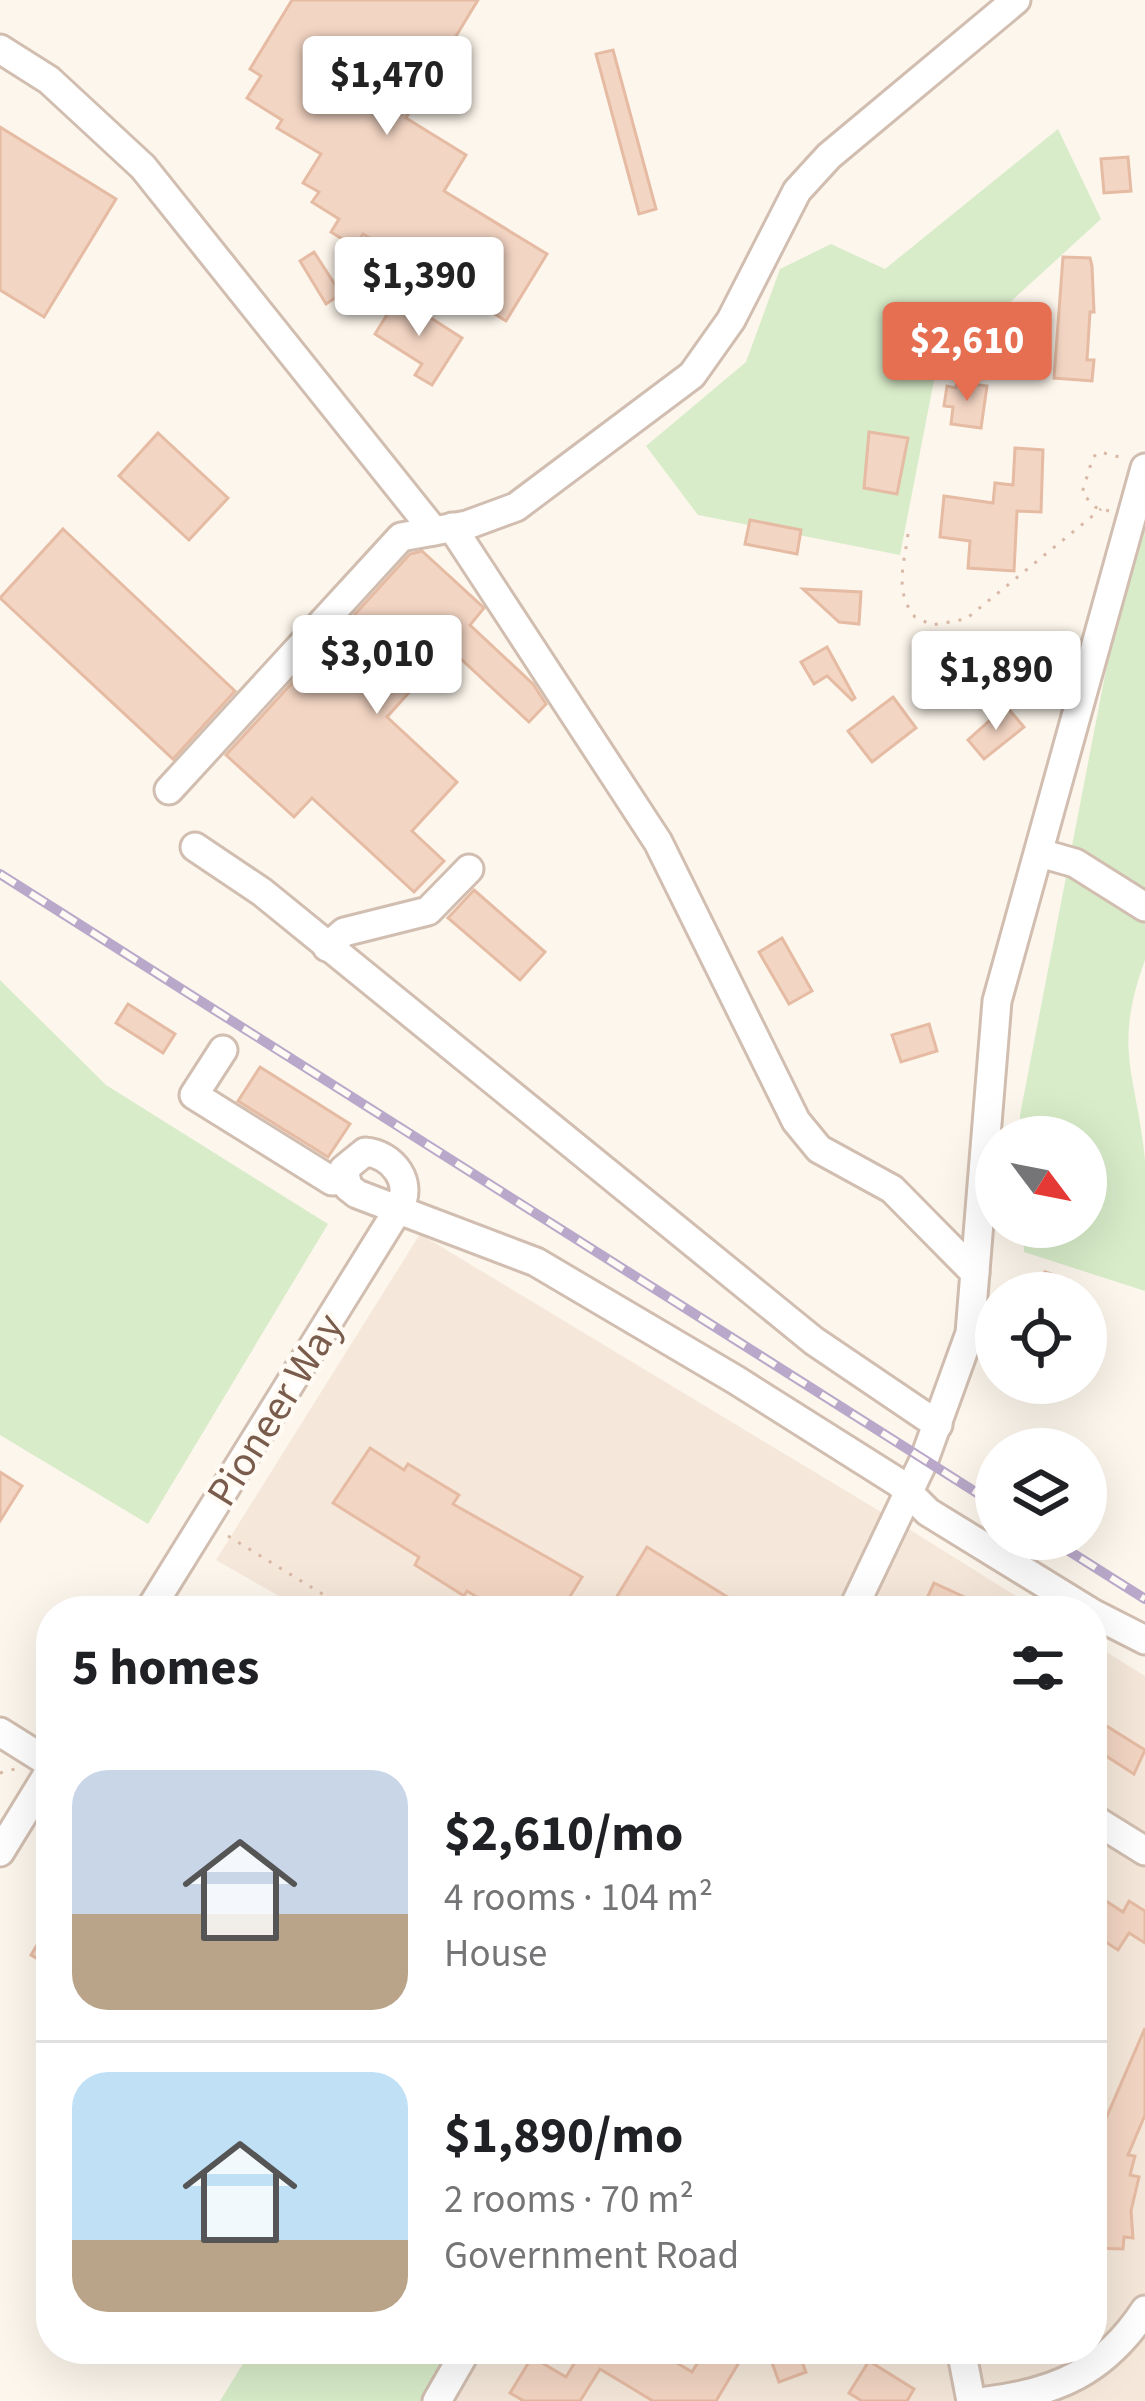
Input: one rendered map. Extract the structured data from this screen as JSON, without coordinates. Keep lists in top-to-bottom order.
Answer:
{
  "streets": {
    "street": ["Pioneer Way"]
  },
  "north": "bottom right",
  "page": {
    "price": [
      "$1,470",
      "$1,390",
      "$2,610",
      "$3,010",
      "$1,890"
    ],
    "heading": "5 homes",
    "list": [
      {
        "name": "$2,610/mo",
        "note": "4 rooms · 104 m² · House"
      },
      {
        "name": "$1,890/mo",
        "note": "2 rooms · 70 m² · Government Road"
      }
    ]
  }
}
